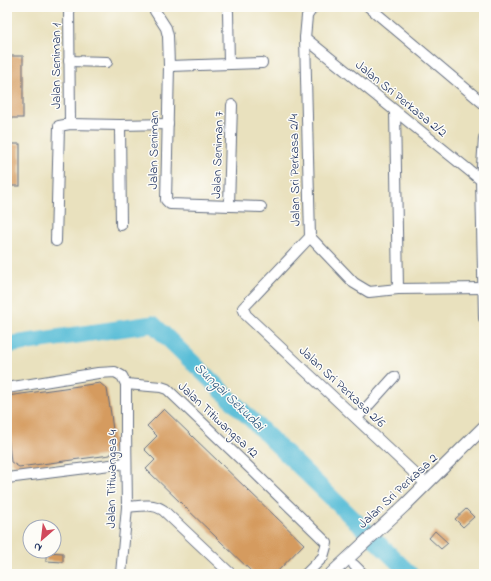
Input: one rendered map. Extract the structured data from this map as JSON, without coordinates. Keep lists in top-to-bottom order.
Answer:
{
  "streets": {
    "street": [
      "Jalan Seniman 1",
      "Jalan Sri Perkasa 2/2",
      "Jalan Seniman",
      "Jalan Seniman 7",
      "Jalan Sri Perkasa 2/4",
      "Jalan Sri Perkasa 2/6",
      "Jalan Titiwangsa 12",
      "Jalan Titiwangsa 4",
      "Jalan Sri Perkasa 2"
    ]
  },
  "crossings": [
    ["Jalan Sri Perkasa 2/2", "Jalan Sri Perkasa 2/4"],
    ["Jalan Seniman", "Jalan Seniman 7"],
    ["Jalan Sri Perkasa 2/4", "Jalan Sri Perkasa 2/6"],
    ["Jalan Sri Perkasa 2/6", "Jalan Sri Perkasa 2"],
    ["Jalan Titiwangsa 12", "Jalan Titiwangsa 4"]
  ],
  "water": ["Sungai Sekudai"],
  "north": "bottom left"
}
